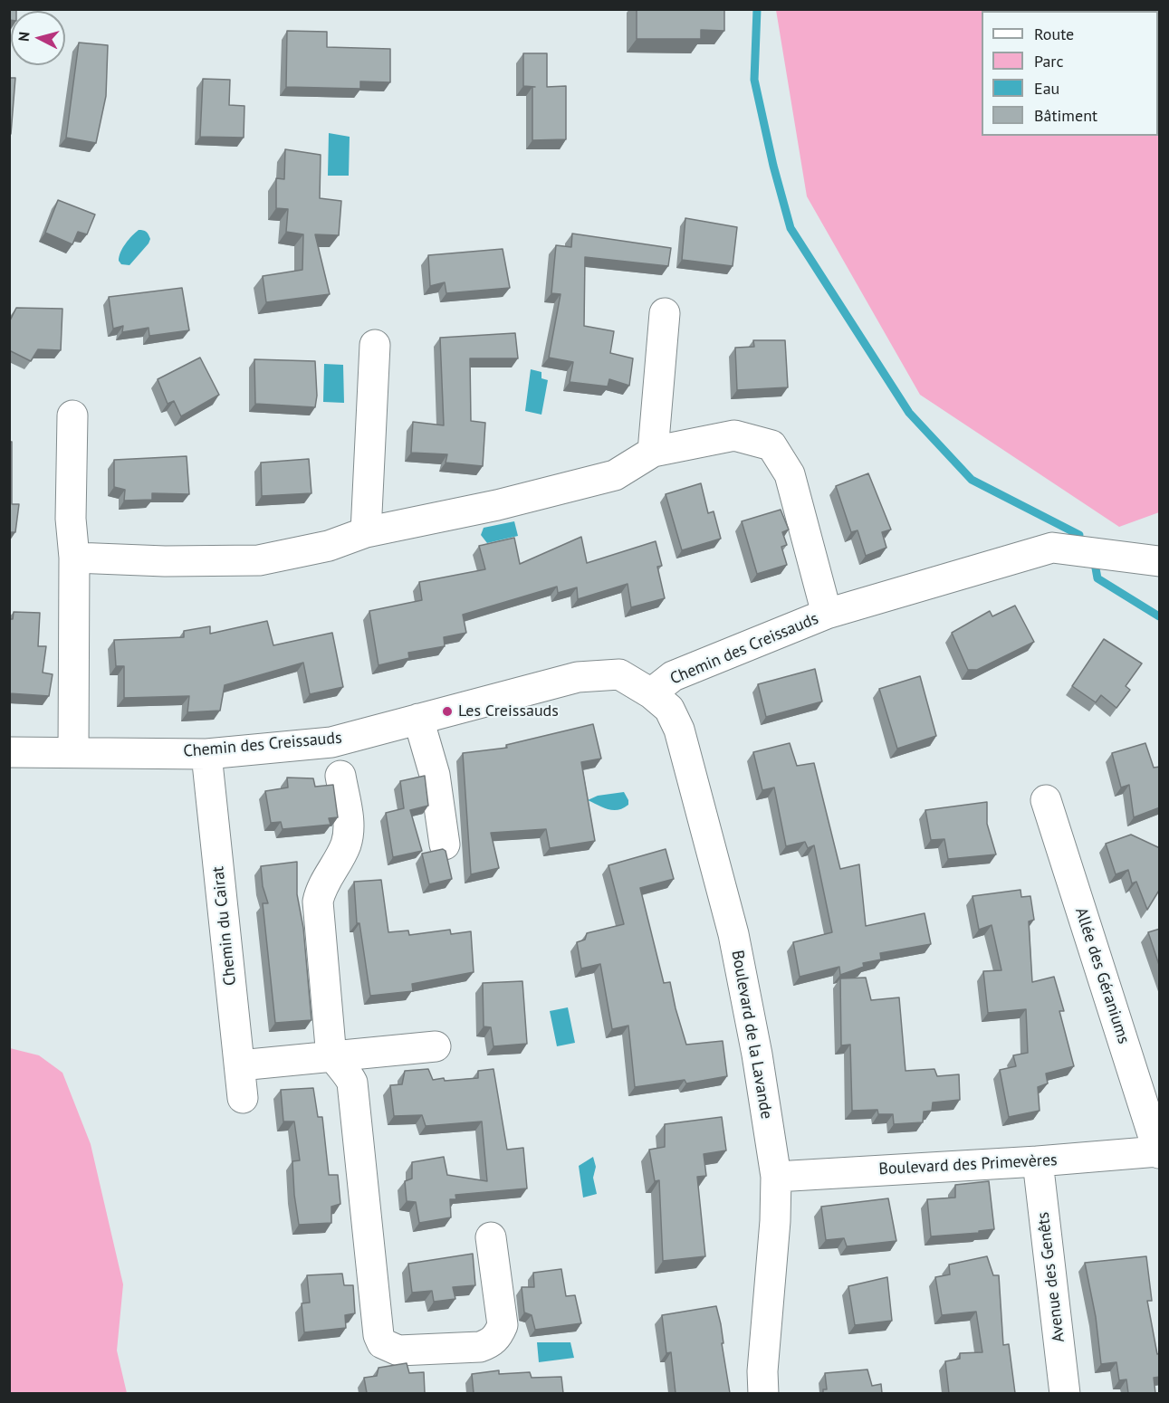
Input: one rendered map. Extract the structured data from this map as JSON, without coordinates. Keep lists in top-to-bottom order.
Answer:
{
  "streets": {
    "street": [
      "Chemin des Creissauds",
      "Chemin du Cairat",
      "Allée des Géraniums",
      "Boulevard de la Lavande",
      "Boulevard des Primevères",
      "Avenue des Genêts"
    ]
  },
  "crossings": [
    ["Chemin des Creissauds", "Chemin du Cairat"],
    ["Chemin des Creissauds", "Boulevard de la Lavande"],
    ["Allée des Géraniums", "Boulevard des Primevères"],
    ["Boulevard de la Lavande", "Boulevard des Primevères"],
    ["Boulevard des Primevères", "Avenue des Genêts"]
  ],
  "places": ["Les Creissauds"],
  "legend": [
    "Route",
    "Parc",
    "Eau",
    "Bâtiment"
  ],
  "north": "left"
}
